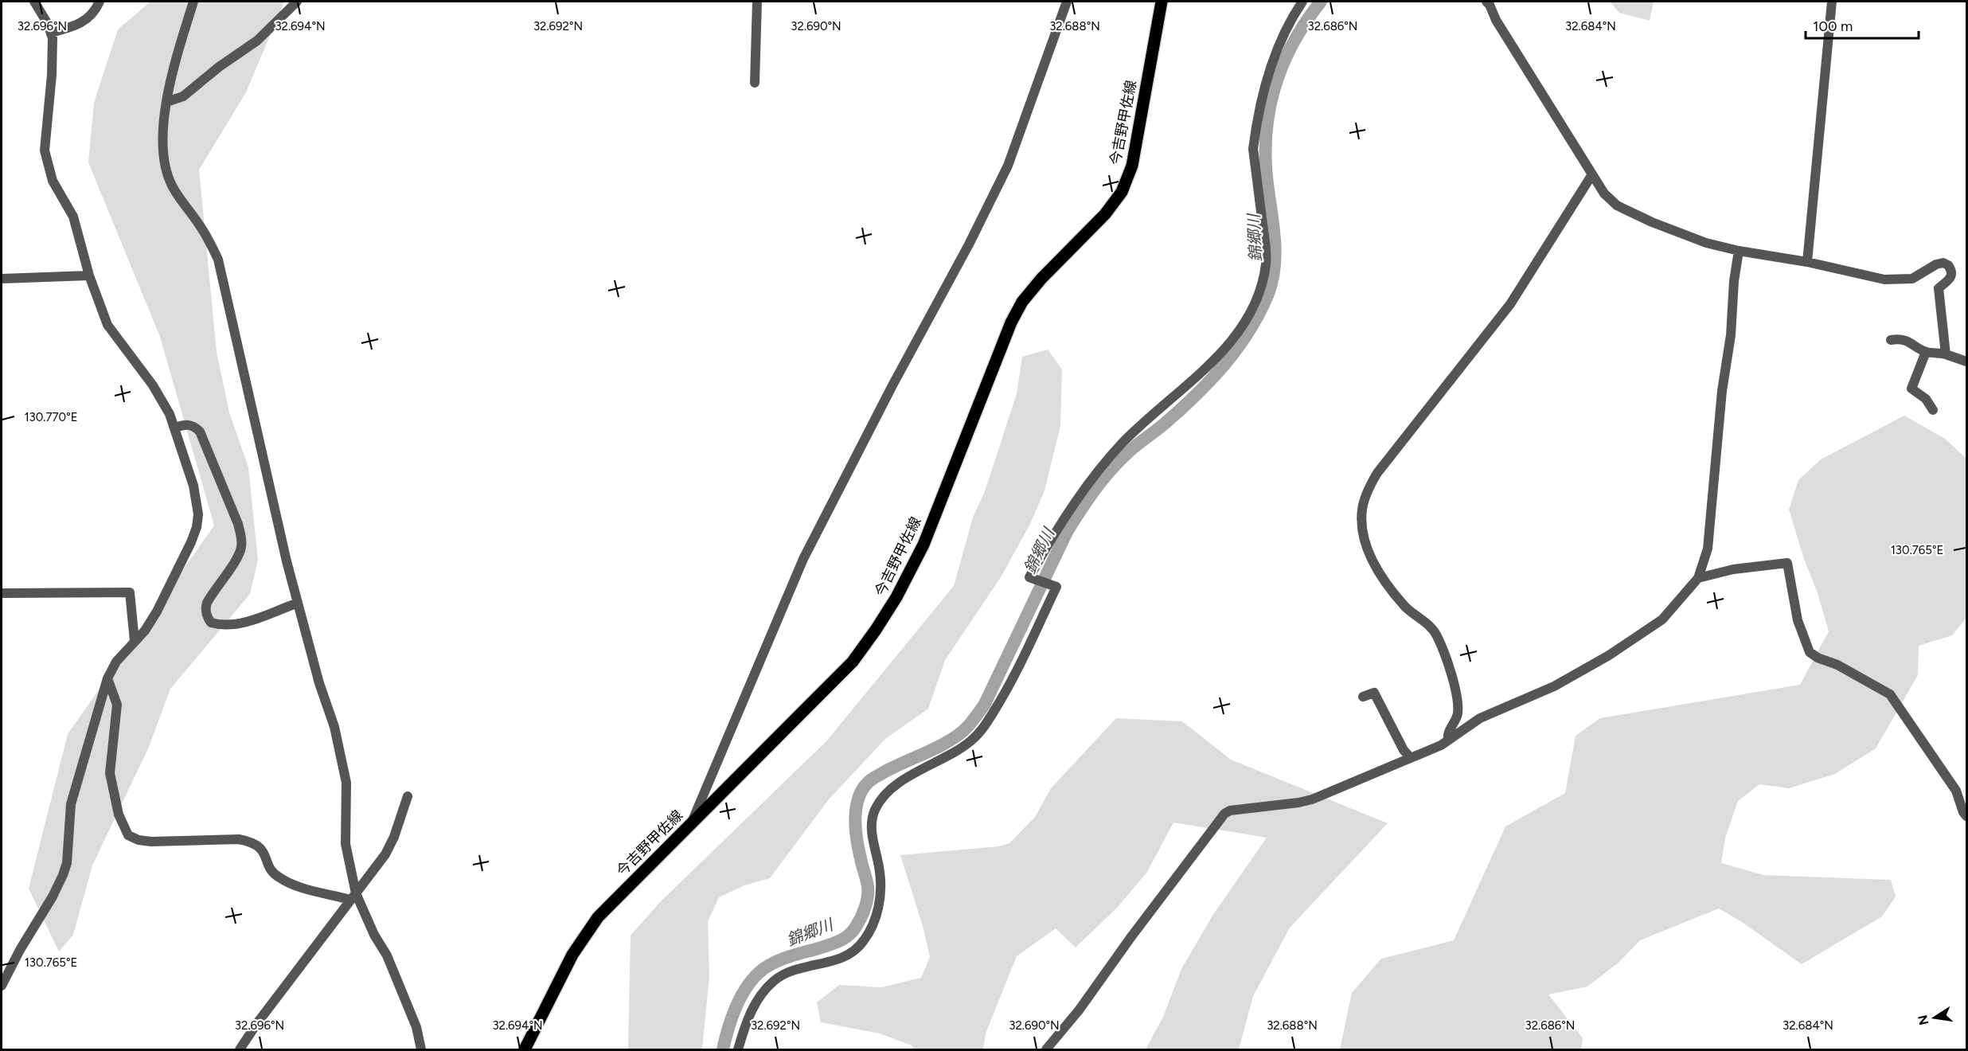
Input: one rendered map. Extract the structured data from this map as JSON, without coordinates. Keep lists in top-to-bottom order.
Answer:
{
  "streets": {
    "main road": ["今吉野甲佐線"]
  },
  "water": ["錦郷川"],
  "scale_bar": "100 m",
  "north": "left",
  "coordinates": [
    "32.696°N",
    "32.694°N",
    "32.692°N",
    "32.690°N",
    "32.688°N",
    "32.686°N",
    "32.684°N",
    "130.770°E",
    "130.765°E"
  ]
}
